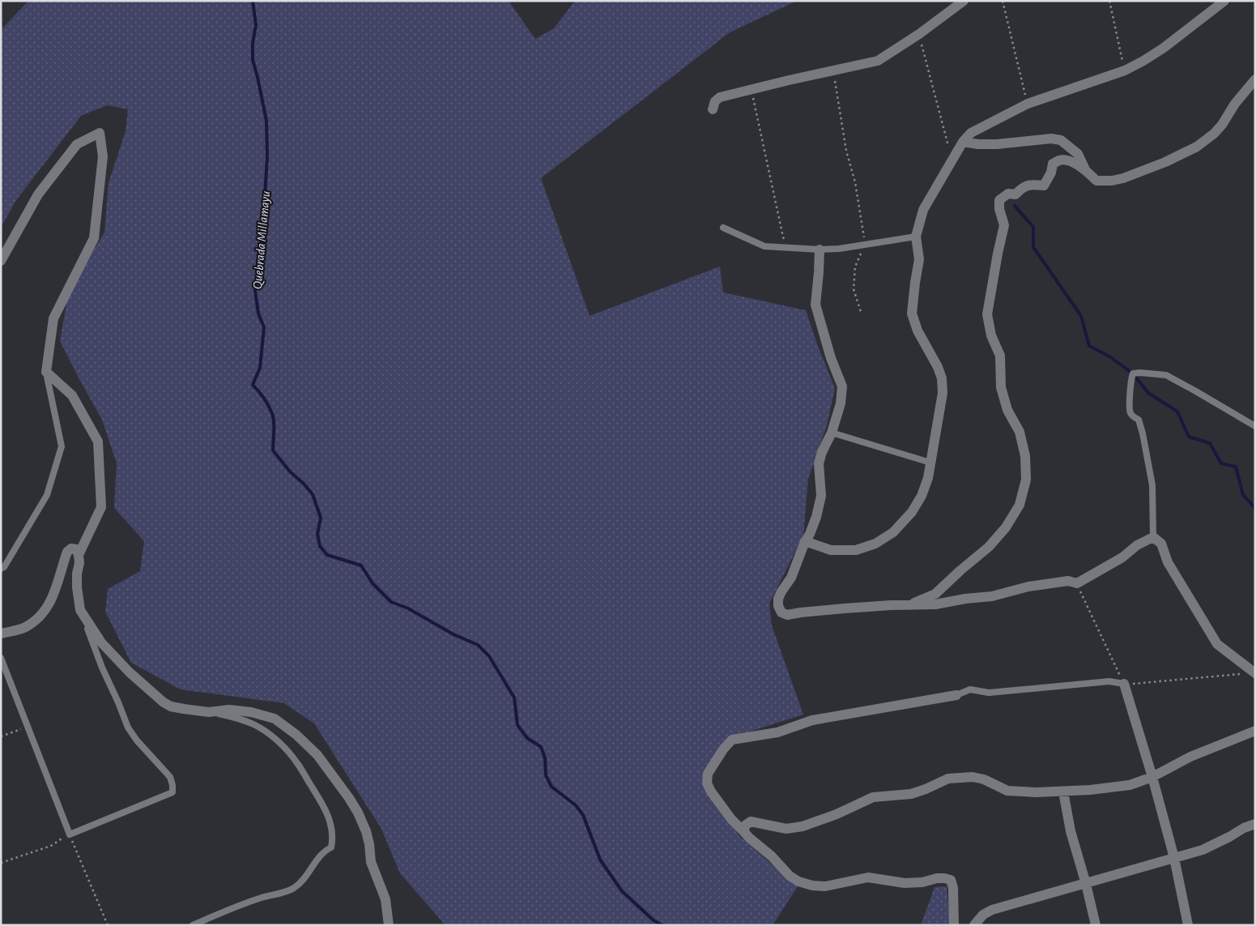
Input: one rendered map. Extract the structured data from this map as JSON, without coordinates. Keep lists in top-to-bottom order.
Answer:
{
  "water": ["Quebrada Millamayu"]
}
